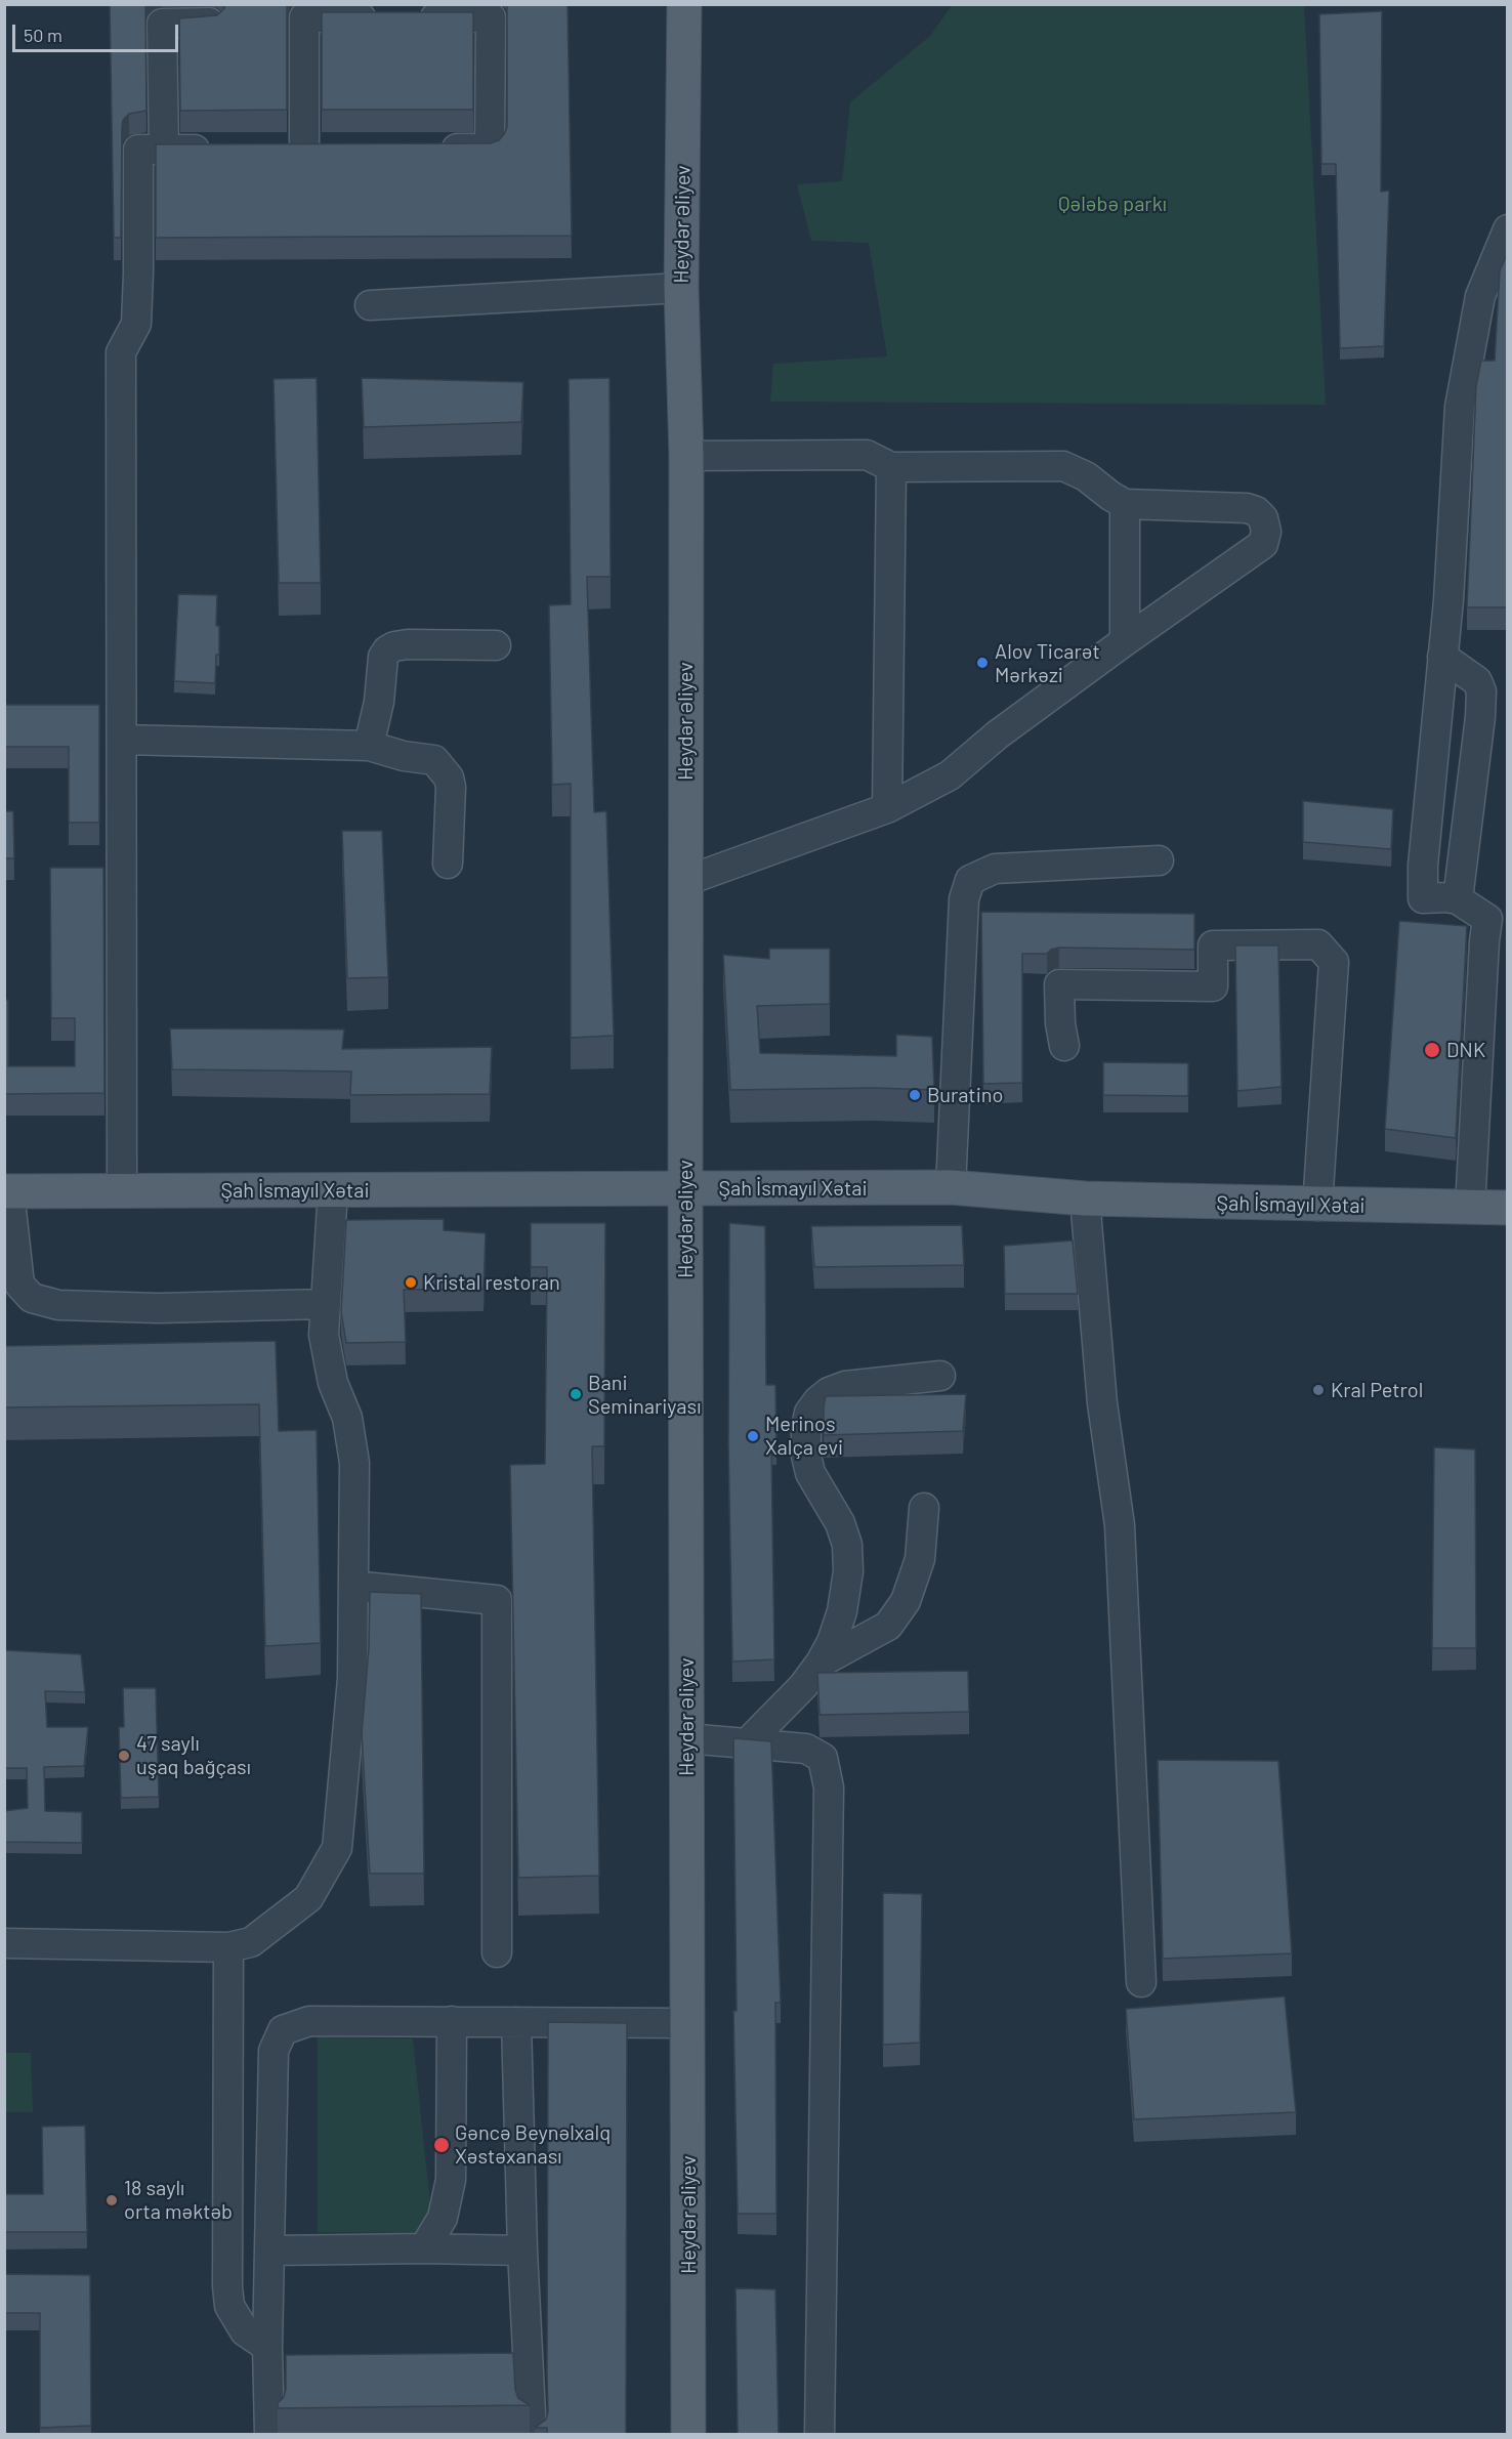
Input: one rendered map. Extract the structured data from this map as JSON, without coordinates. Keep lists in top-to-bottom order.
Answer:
{
  "streets": {
    "main road": ["Heydər Əliyev", "Şah İsmayıl Xətai"]
  },
  "crossings": [
    ["Heydər Əliyev", "Şah İsmayıl Xətai"]
  ],
  "parks": ["Qələbə parkı"],
  "places": [
    "Alov Ticarət Mərkəzi",
    "DNK",
    "Buratino",
    "Kristal restoran",
    "Kral Petrol",
    "Bani Seminariyası",
    "Merinos Xalça evi",
    "47 saylı uşaq bağçası",
    "Gəncə Beynəlxalq Xəstəxanası",
    "18 saylı orta məktəb"
  ],
  "scale_bar": "50 m"
}
